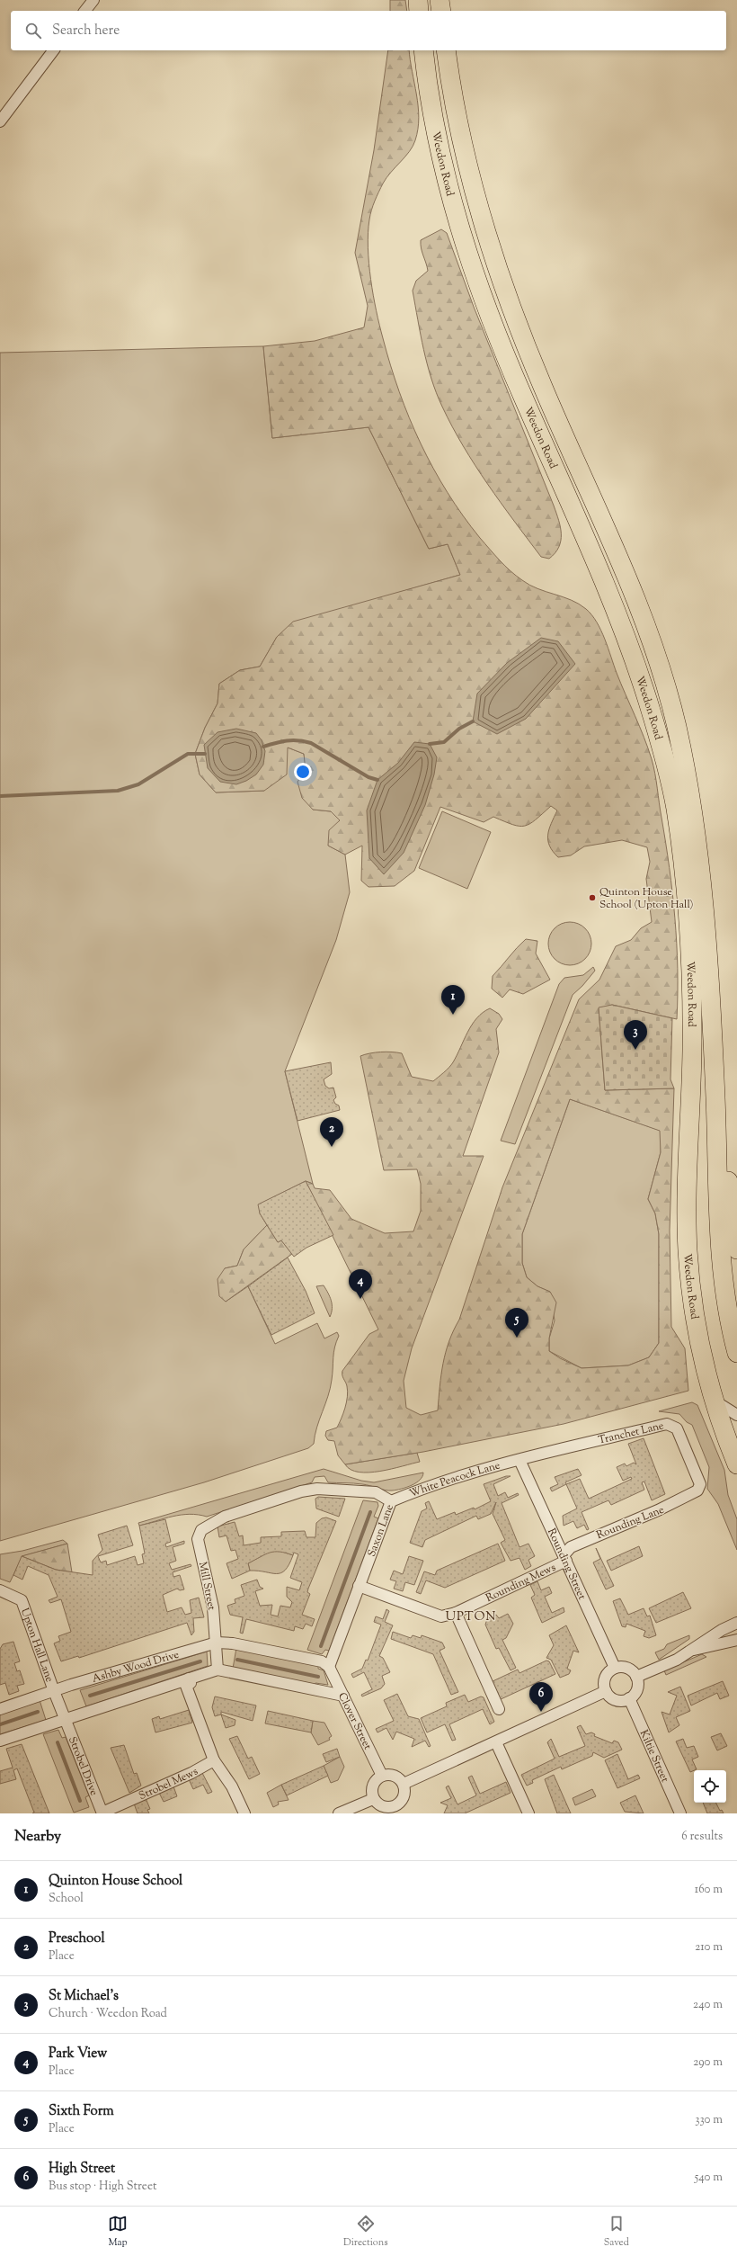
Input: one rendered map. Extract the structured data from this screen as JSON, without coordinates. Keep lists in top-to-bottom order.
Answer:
{
  "streets": {
    "highway": ["Weedon Road"],
    "street": [
      "Tranchet Lane",
      "White Peacock Lane",
      "Rounding Lane",
      "Saxon Lane",
      "Rounding Street",
      "Rounding Mews",
      "Mill Street",
      "Upton Hall Lane",
      "Ashby Wood Drive",
      "Clover Street",
      "Kiltie Street",
      "Strobel Drive",
      "Strobel Mews"
    ]
  },
  "crossings": [
    ["Tranchet Lane", "White Peacock Lane"],
    ["Tranchet Lane", "Rounding Lane"],
    ["Tranchet Lane", "Rounding Street"],
    ["White Peacock Lane", "Saxon Lane"],
    ["White Peacock Lane", "Rounding Street"],
    ["Rounding Lane", "Rounding Street"],
    ["Rounding Lane", "Rounding Mews"],
    ["Saxon Lane", "Rounding Mews"],
    ["Saxon Lane", "Mill Street"],
    ["Saxon Lane", "Ashby Wood Drive"],
    ["Saxon Lane", "Clover Street"],
    ["Rounding Street", "Rounding Mews"],
    ["Rounding Street", "Kiltie Street"],
    ["Mill Street", "Ashby Wood Drive"],
    ["Upton Hall Lane", "Ashby Wood Drive"],
    ["Ashby Wood Drive", "Clover Street"],
    ["Strobel Drive", "Strobel Mews"]
  ],
  "districts": ["UPTON"],
  "places": ["Quinton House School (Upton Hall)"],
  "page": {
    "search": "Search here",
    "pins": [
      "1",
      "3",
      "2",
      "4",
      "5",
      "6"
    ],
    "heading": ["Nearby", "6 results"],
    "list": [
      {
        "mark": "1",
        "name": "Quinton House School",
        "note": "School",
        "value": "160 m"
      },
      {
        "mark": "2",
        "name": "Preschool",
        "note": "Place",
        "value": "210 m"
      },
      {
        "mark": "3",
        "name": "St Michael’s",
        "note": "Church · Weedon Road",
        "value": "240 m"
      },
      {
        "mark": "4",
        "name": "Park View",
        "note": "Place",
        "value": "290 m"
      },
      {
        "mark": "5",
        "name": "Sixth Form",
        "note": "Place",
        "value": "330 m"
      },
      {
        "mark": "6",
        "name": "High Street",
        "note": "Bus stop · High Street",
        "value": "540 m"
      }
    ],
    "nav": ["Map", "Directions", "Saved"]
  }
}
